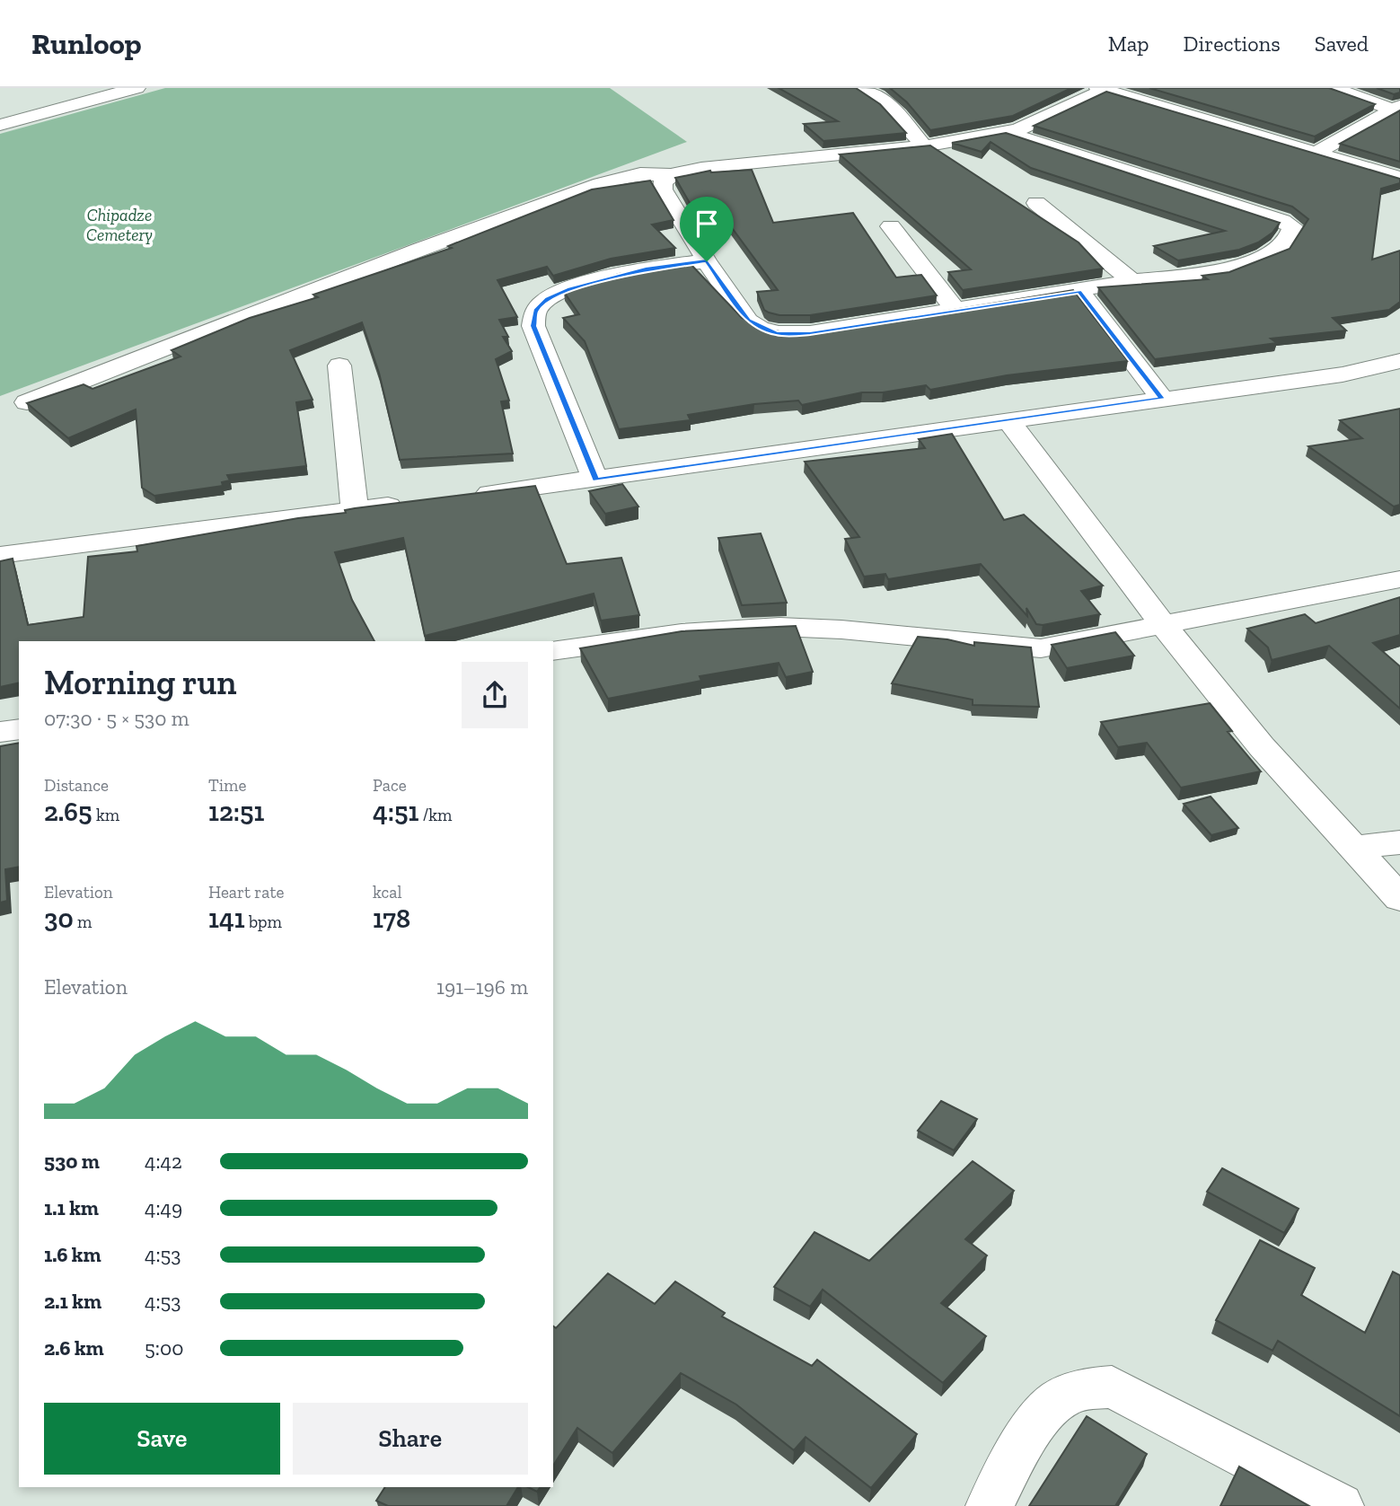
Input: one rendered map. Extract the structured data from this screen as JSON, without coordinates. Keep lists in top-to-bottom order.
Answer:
{
  "parks": ["Chipadze Cemetery"],
  "page": {
    "header": "Runloop",
    "nav": ["Map", "Directions", "Saved"],
    "heading": ["Morning run", "07:30 · 5 × 530 m"],
    "stats": [
      ["Distance", "2.65 km"],
      ["Time", "12:51"],
      ["Pace", "4:51 /km"],
      ["Elevation", "30 m"],
      ["Heart rate", "141 bpm"],
      ["kcal", "178"]
    ],
    "chart": ["Elevation", "191–196 m"],
    "list": [
      {
        "name": "530 m",
        "note": "4:42"
      },
      {
        "name": "1.1 km",
        "note": "4:49"
      },
      {
        "name": "1.6 km",
        "note": "4:53"
      },
      {
        "name": "2.1 km",
        "note": "4:53"
      },
      {
        "name": "2.6 km",
        "note": "5:00"
      }
    ],
    "buttons": ["Save", "Share"]
  }
}
